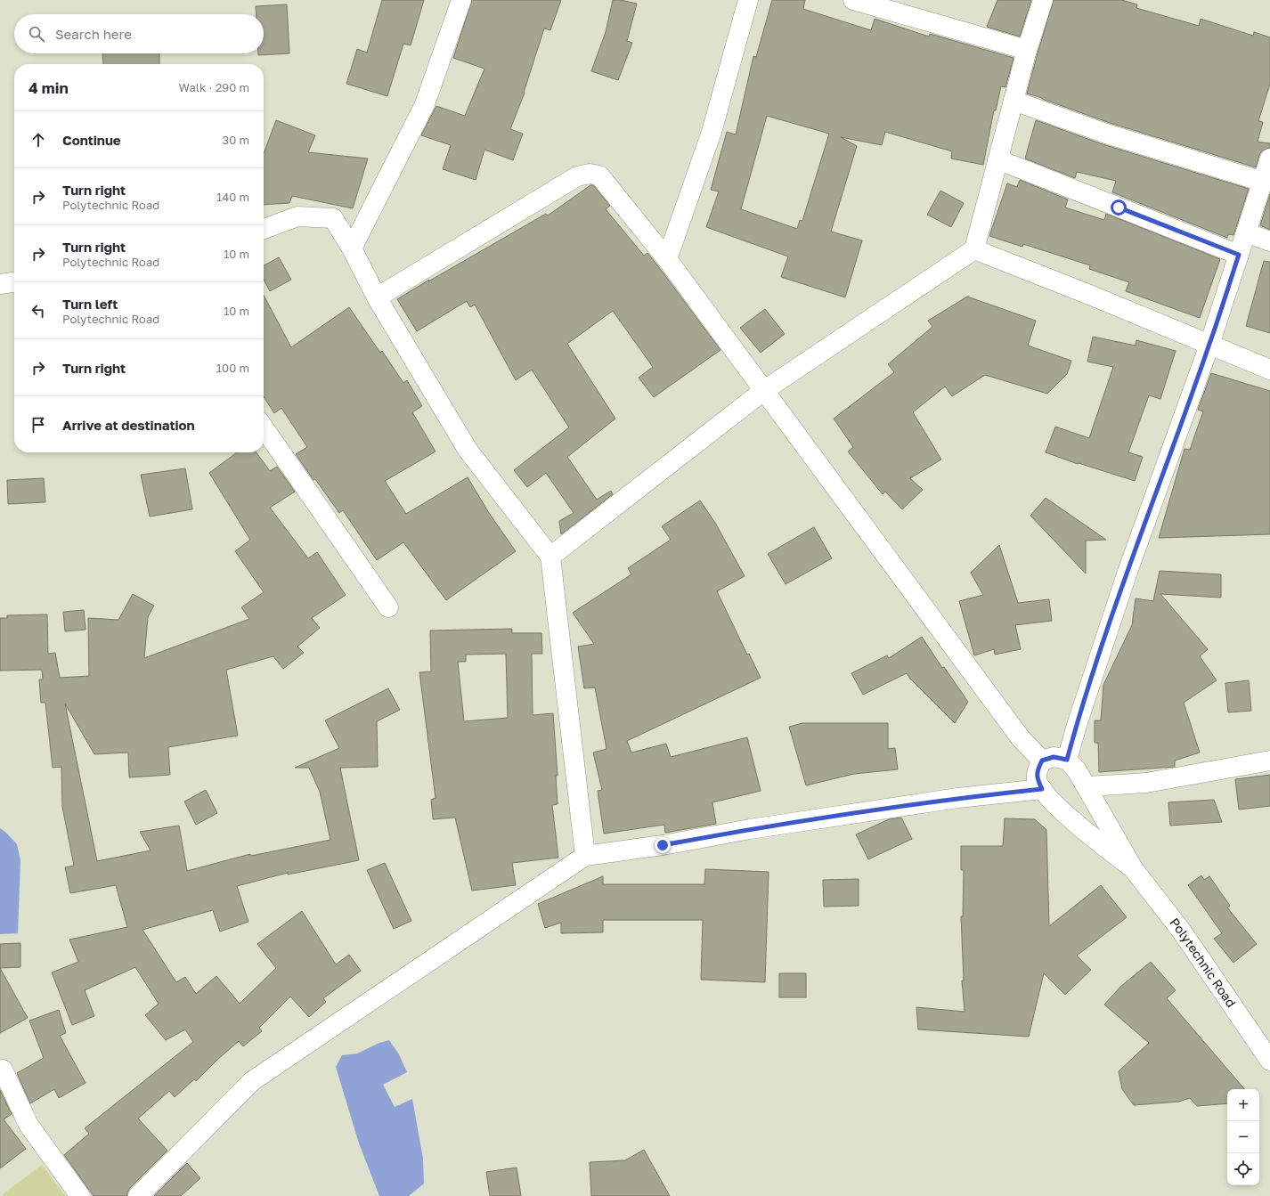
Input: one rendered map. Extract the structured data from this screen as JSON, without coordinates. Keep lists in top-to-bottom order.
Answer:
{
  "streets": {
    "street": ["Polytechnic Road"]
  },
  "page": {
    "search": "Search here",
    "heading": ["4 min", "Walk · 290 m"],
    "list": [
      ["Continue", "30 m"],
      ["Turn right", "Polytechnic Road", "140 m"],
      ["Turn right", "Polytechnic Road", "10 m"],
      ["Turn left", "Polytechnic Road", "10 m"],
      ["Turn right", "100 m"],
      "Arrive at destination"
    ],
    "map_buttons": ["+", "−"]
  }
}
